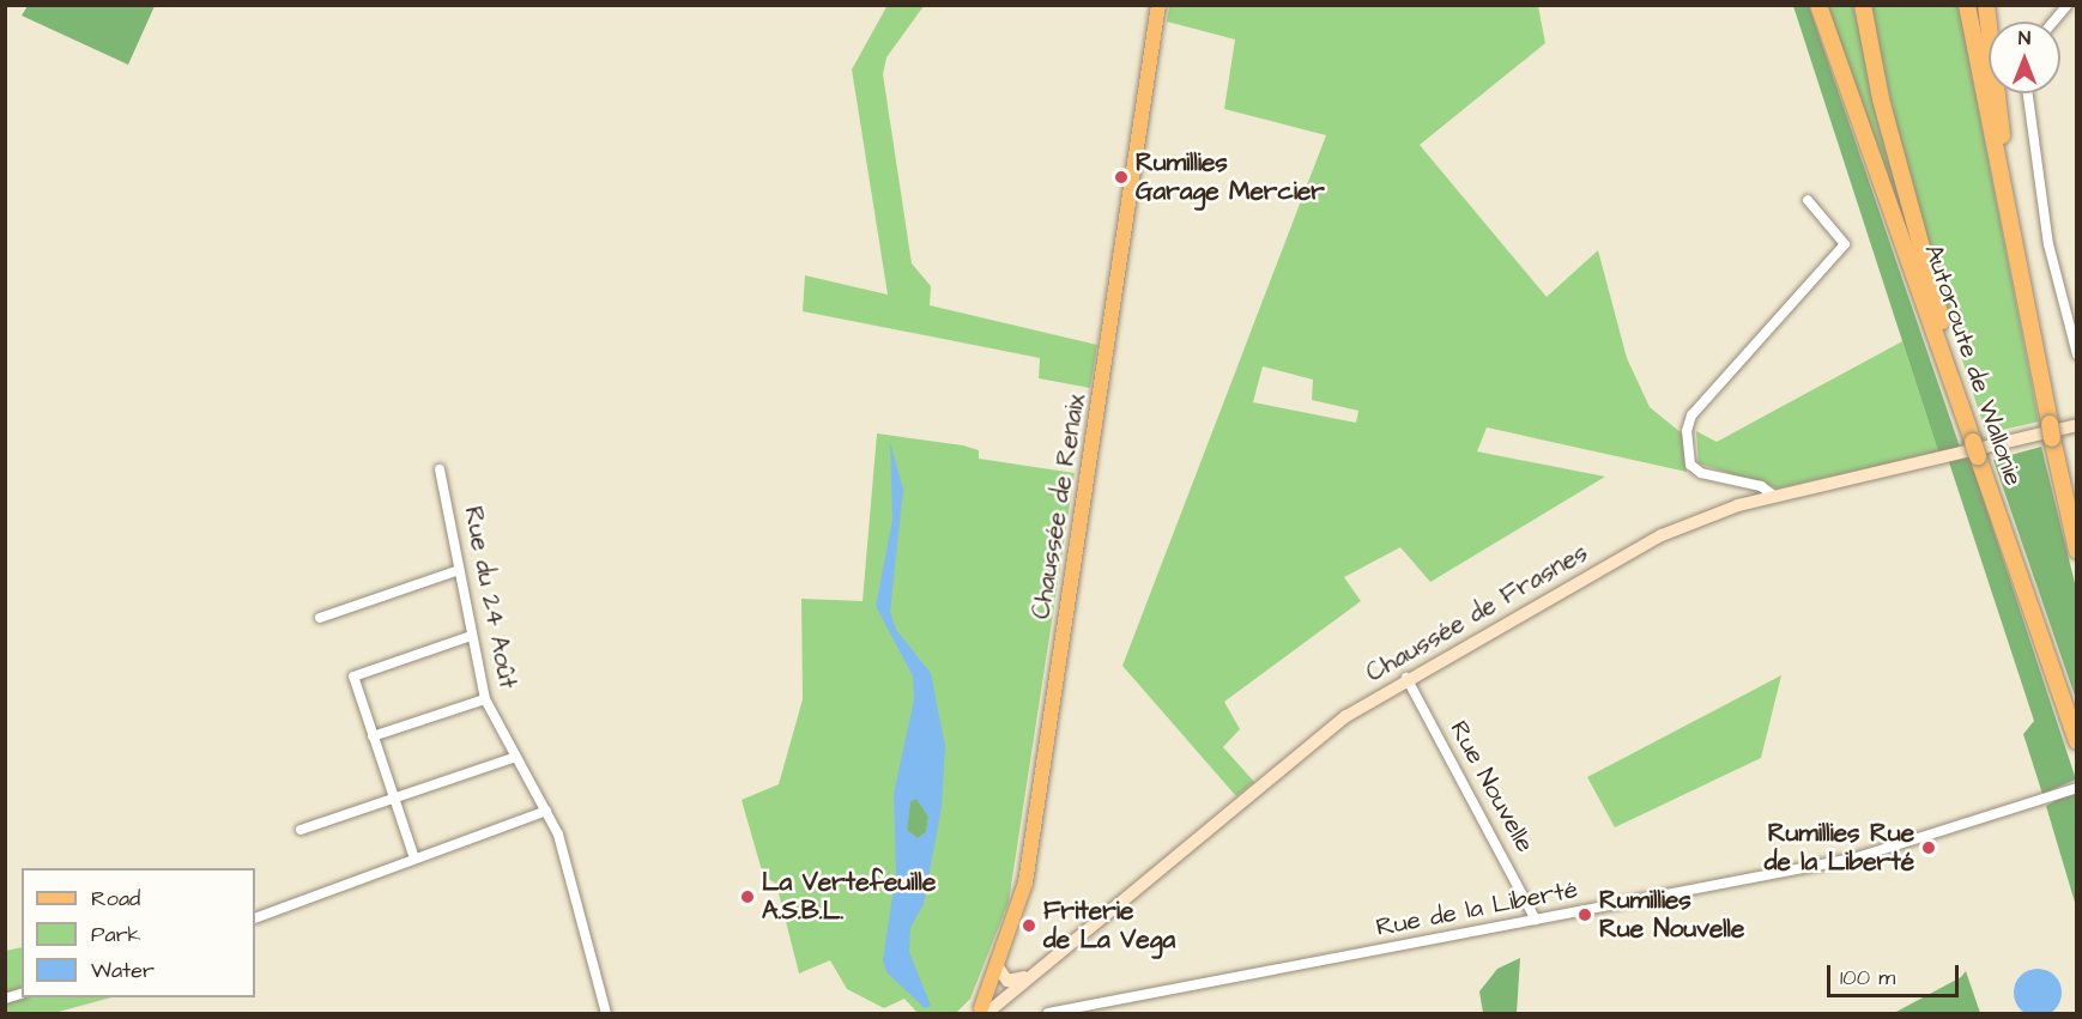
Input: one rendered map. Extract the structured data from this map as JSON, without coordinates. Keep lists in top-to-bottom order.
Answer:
{
  "streets": {
    "highway": ["Autoroute de Wallonie"],
    "main road": ["Chaussée de Renaix", "Chaussée de Frasnes"],
    "street": ["Rue du 24 Août", "Rue Nouvelle", "Rue de la Liberté"]
  },
  "crossings": [
    ["Chaussée de Renaix", "Chaussée de Frasnes"],
    ["Chaussée de Frasnes", "Rue Nouvelle"],
    ["Rue Nouvelle", "Rue de la Liberté"]
  ],
  "places": [
    "Rumillies Garage Mercier",
    "Rumillies Rue de la Liberté",
    "La Vertefeuille A.S.B.L.",
    "Rumillies Rue Nouvelle",
    "Friterie de La Vega"
  ],
  "legend": ["Road", "Park", "Water"],
  "scale_bar": "100 m",
  "north": "top"
}
